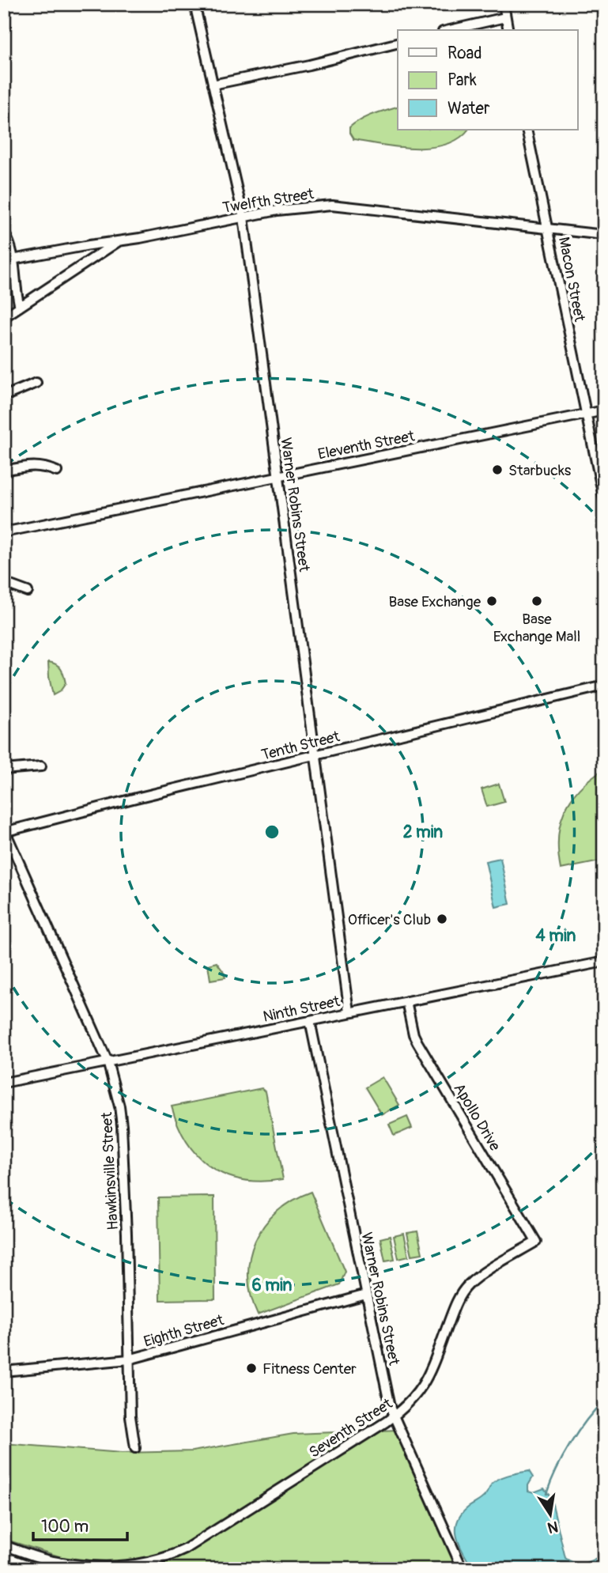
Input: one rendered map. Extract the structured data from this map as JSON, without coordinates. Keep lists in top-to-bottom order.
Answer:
{
  "streets": {
    "street": [
      "Twelfth Street",
      "Macon Street",
      "Eleventh Street",
      "Warner Robins Street",
      "Tenth Street",
      "Ninth Street",
      "Apollo Drive",
      "Hawkinsville Street",
      "Eighth Street",
      "Seventh Street"
    ]
  },
  "crossings": [
    ["Twelfth Street", "Macon Street"],
    ["Twelfth Street", "Warner Robins Street"],
    ["Macon Street", "Eleventh Street"],
    ["Eleventh Street", "Warner Robins Street"],
    ["Warner Robins Street", "Tenth Street"],
    ["Warner Robins Street", "Ninth Street"],
    ["Warner Robins Street", "Eighth Street"],
    ["Warner Robins Street", "Seventh Street"],
    ["Tenth Street", "Hawkinsville Street"],
    ["Ninth Street", "Apollo Drive"],
    ["Ninth Street", "Hawkinsville Street"],
    ["Apollo Drive", "Seventh Street"],
    ["Hawkinsville Street", "Eighth Street"]
  ],
  "places": [
    "Starbucks",
    "Base Exchange",
    "Base Exchange Mall",
    "Officer's Club",
    "Fitness Center"
  ],
  "legend": ["Road", "Park", "Water"],
  "scale_bar": "100 m",
  "north": "bottom",
  "rings": ["2 min", "4 min", "6 min"]
}
